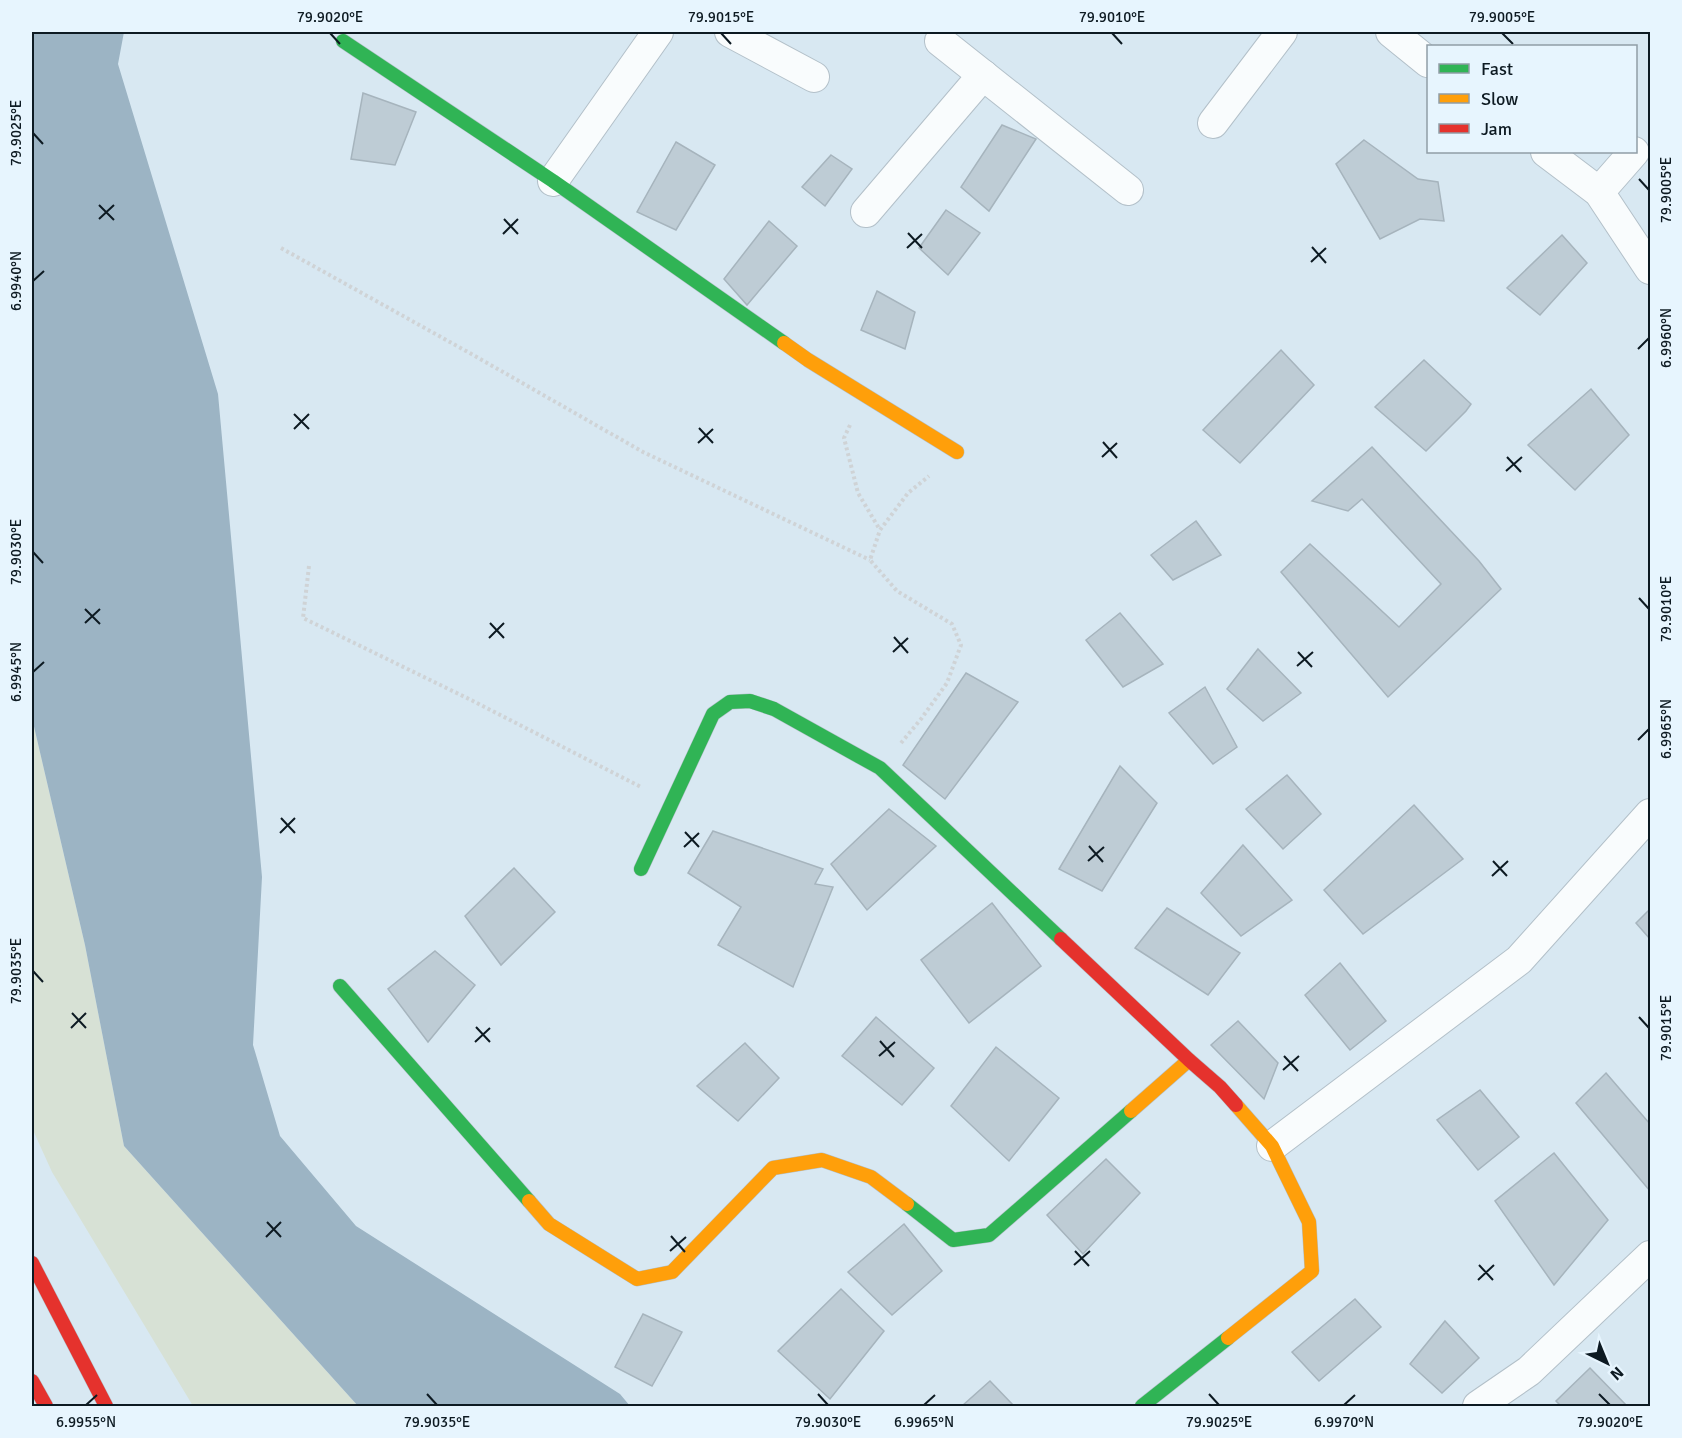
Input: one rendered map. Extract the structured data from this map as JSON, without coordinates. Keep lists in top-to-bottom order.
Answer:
{
  "legend": ["Fast", "Slow", "Jam"],
  "north": "bottom right",
  "coordinates": [
    "79.9020°E",
    "79.9015°E",
    "79.9010°E",
    "79.9005°E",
    "79.9025°E",
    "6.9940°N",
    "6.9960°N",
    "79.9030°E",
    "6.9945°N",
    "6.9965°N",
    "79.9035°E",
    "6.9955°N",
    "6.9970°N"
  ]
}
